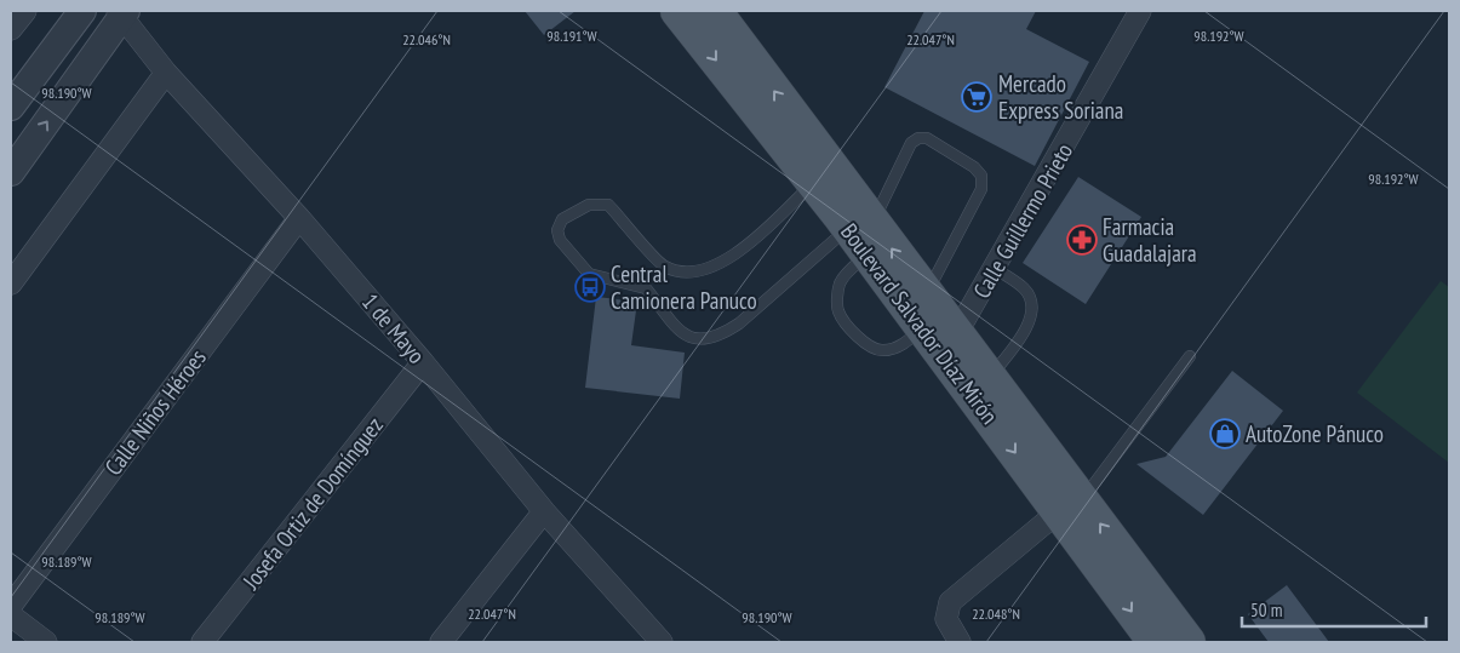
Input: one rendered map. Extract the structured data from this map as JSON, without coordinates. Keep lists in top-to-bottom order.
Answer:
{
  "streets": {
    "main road": ["Boulevard Salvador Díaz Mirón"],
    "street": [
      "Calle Guillermo Prieto",
      "1 de Mayo",
      "Calle Niños Héroes",
      "Josefa Ortiz de Domínguez"
    ]
  },
  "crossings": [
    ["Calle Guillermo Prieto", "Boulevard Salvador Díaz Mirón"],
    ["1 de Mayo", "Calle Niños Héroes"],
    ["1 de Mayo", "Josefa Ortiz de Domínguez"]
  ],
  "places": {
    "supermarket": ["Mercado Express Soriana"],
    "pharmacy": ["Farmacia Guadalajara"],
    "bus stop": ["Central Camionera Panuco"],
    "shop": ["AutoZone Pánuco"]
  },
  "scale_bar": "50 m",
  "coordinates": [
    "98.191°W",
    "98.192°W",
    "22.047°N",
    "22.046°N",
    "98.190°W",
    "98.189°W",
    "22.048°N"
  ]
}
